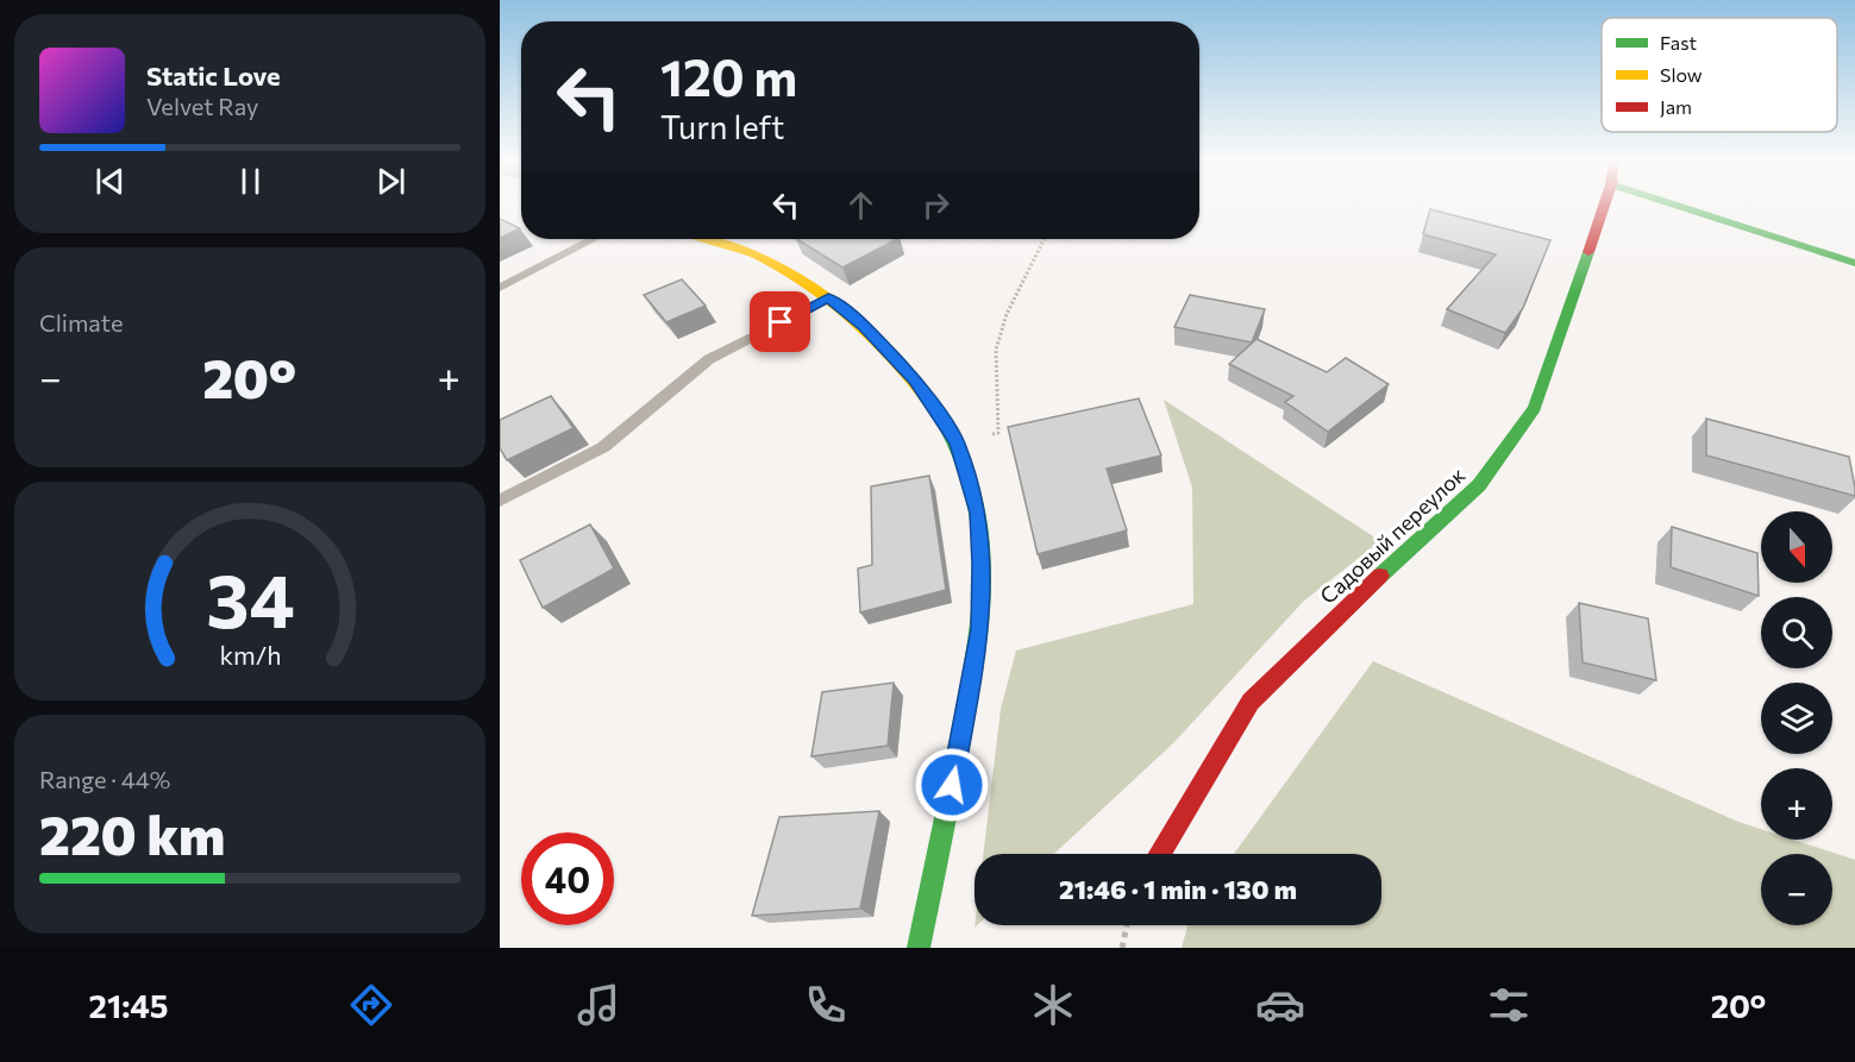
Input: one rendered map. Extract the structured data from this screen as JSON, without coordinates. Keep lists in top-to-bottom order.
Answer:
{
  "streets": {
    "street": ["Садовый переулок"]
  },
  "legend": ["Fast", "Slow", "Jam"],
  "north": "bottom",
  "page": {
    "turn": ["120 m", "Turn left"],
    "song": ["Static Love", "Velvet Ray"],
    "tile": [
      "Climate",
      ["Range · 44%", "220 km"]
    ],
    "heat": ["−", "20°", "+"],
    "map_buttons": ["+", "−"],
    "limit": "40",
    "trip": "21:46 · 1 min · 130 m",
    "tabs": ["21:45", "20°"],
    "gauge": ["34", "km/h"]
  }
}
